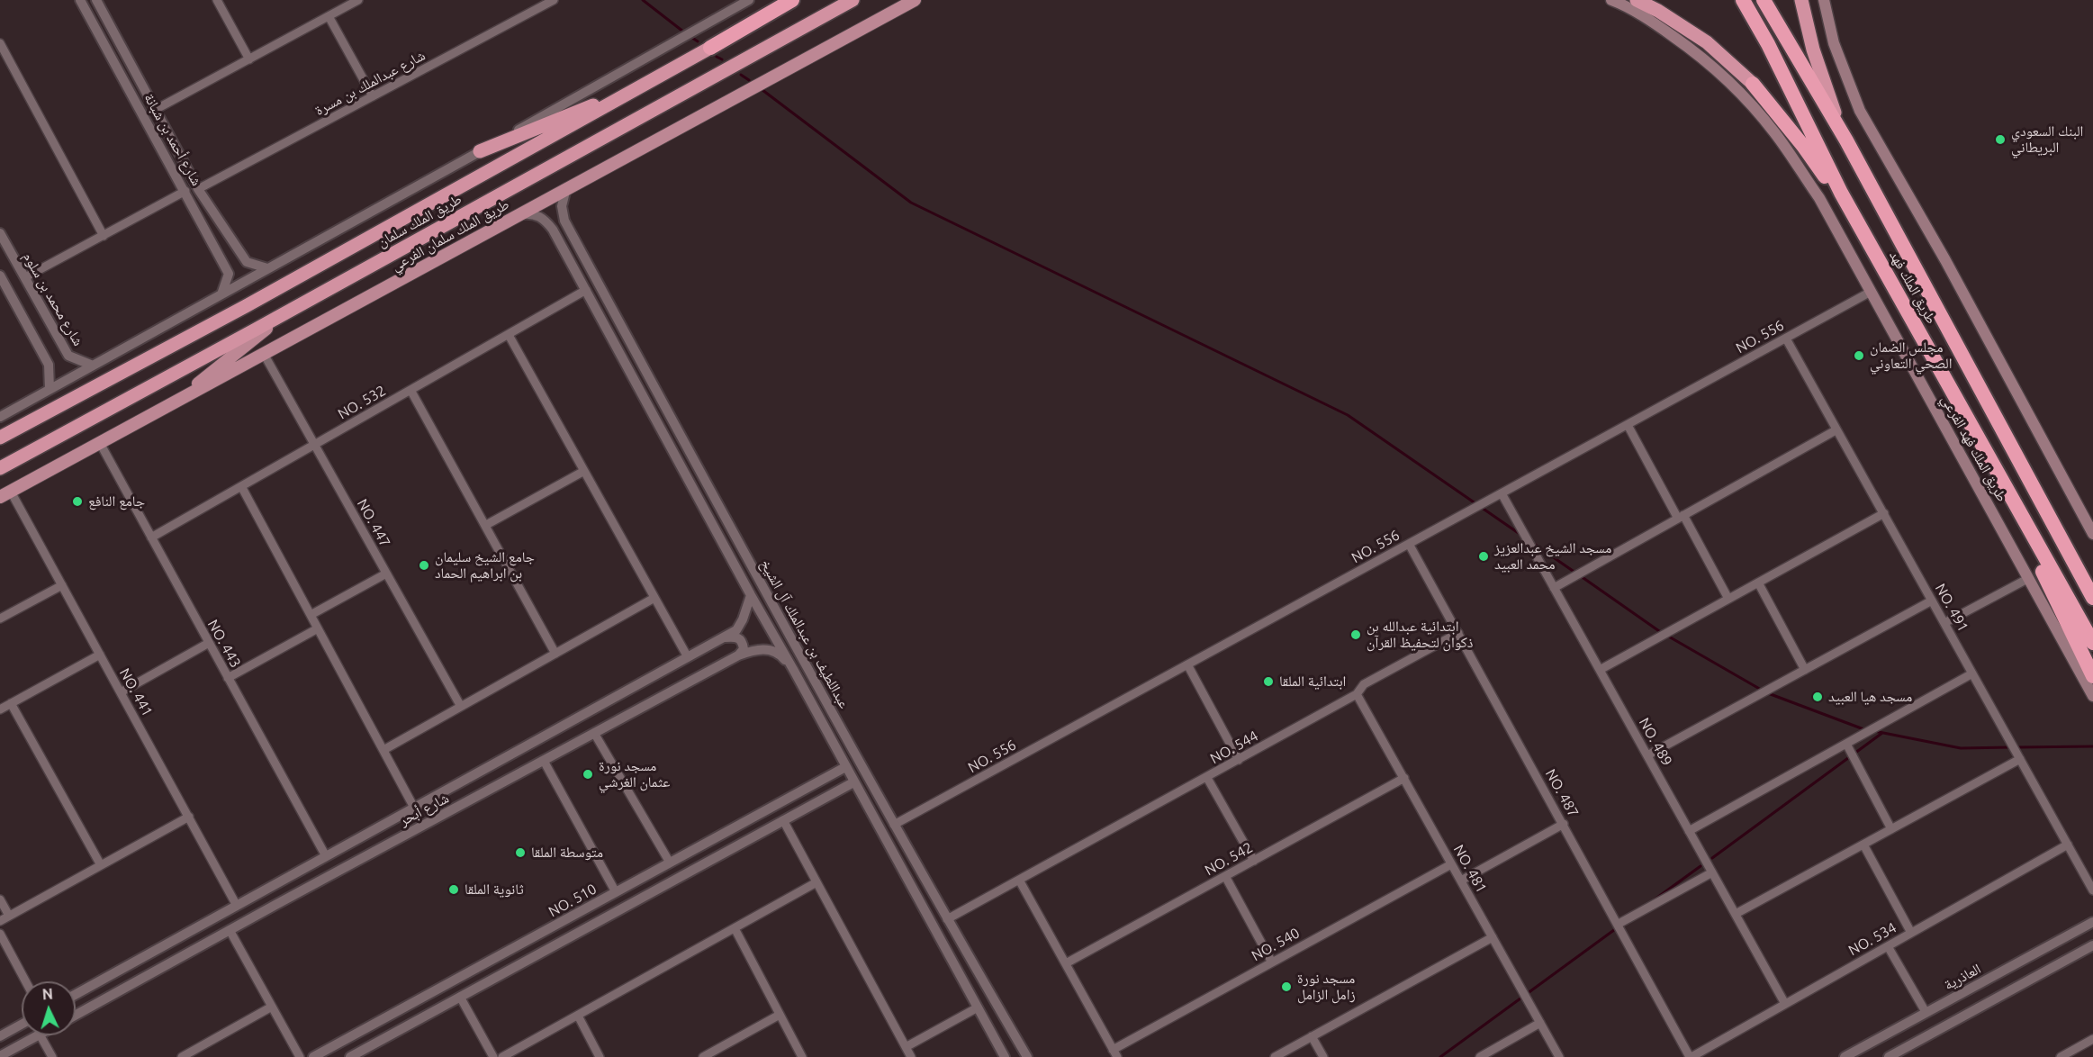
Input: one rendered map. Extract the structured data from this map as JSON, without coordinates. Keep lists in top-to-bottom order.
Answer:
{
  "streets": {
    "highway": ["طريق الملك سلمان", "طريق الملك فهد"],
    "main road": ["طريق الملك سلمان الفرعي", "طريق الملك فهد الفرعي"],
    "street": [
      "شارع عبدالملك بن مسرة",
      "شارع أحمد بن شبانة",
      "شارع محمد بن سلوم",
      "NO. 556",
      "NO. 532",
      "NO. 447",
      "NO. 491",
      "عبداللطيف بن عبدالملك آل الشيخ",
      "NO. 443",
      "NO. 441",
      "NO. 489",
      "NO. 544",
      "NO. 487",
      "شارع أبحر",
      "NO. 542",
      "NO. 481",
      "NO. 510",
      "NO. 534",
      "NO. 540",
      "العاذرية"
    ]
  },
  "crossings": [
    ["شارع عبدالملك بن مسرة", "شارع أحمد بن شبانة"],
    ["طريق الملك سلمان الفرعي", "NO. 447"],
    ["طريق الملك سلمان الفرعي", "NO. 443"],
    ["طريق الملك سلمان الفرعي", "NO. 441"],
    ["NO. 556", "طريق الملك فهد الفرعي"],
    ["NO. 556", "NO. 491"],
    ["NO. 556", "عبداللطيف بن عبدالملك آل الشيخ"],
    ["NO. 556", "NO. 489"],
    ["NO. 556", "NO. 487"],
    ["NO. 532", "NO. 447"],
    ["NO. 532", "عبداللطيف بن عبدالملك آل الشيخ"],
    ["NO. 532", "NO. 443"],
    ["NO. 491", "NO. 534"],
    ["عبداللطيف بن عبدالملك آل الشيخ", "NO. 544"],
    ["عبداللطيف بن عبدالملك آل الشيخ", "شارع أبحر"],
    ["عبداللطيف بن عبدالملك آل الشيخ", "NO. 510"],
    ["NO. 443", "شارع أبحر"],
    ["NO. 441", "شارع أبحر"],
    ["NO. 489", "NO. 534"],
    ["NO. 544", "NO. 487"],
    ["NO. 544", "NO. 481"],
    ["NO. 487", "NO. 534"],
    ["NO. 542", "NO. 481"],
    ["NO. 481", "NO. 540"]
  ],
  "places": [
    "البنك السعودي البريطاني",
    "مجلس الضمان الصحي التعاوني",
    "جامع النافع",
    "مسجد الشيخ عبدالعزيز محمد العبيد",
    "جامع الشيخ سليمان بن ابراهيم الحماد",
    "ابتدائية عبدالله بن ذكوان لتحفيظ القرآن",
    "ابتدائية الملقا",
    "مسجد هيا العبيد",
    "مسجد نورة عثمان الغرشي",
    "متوسطة الملقا",
    "ثانوية الملقا",
    "مسجد نورة زامل الزامل"
  ],
  "north": "top"
}
